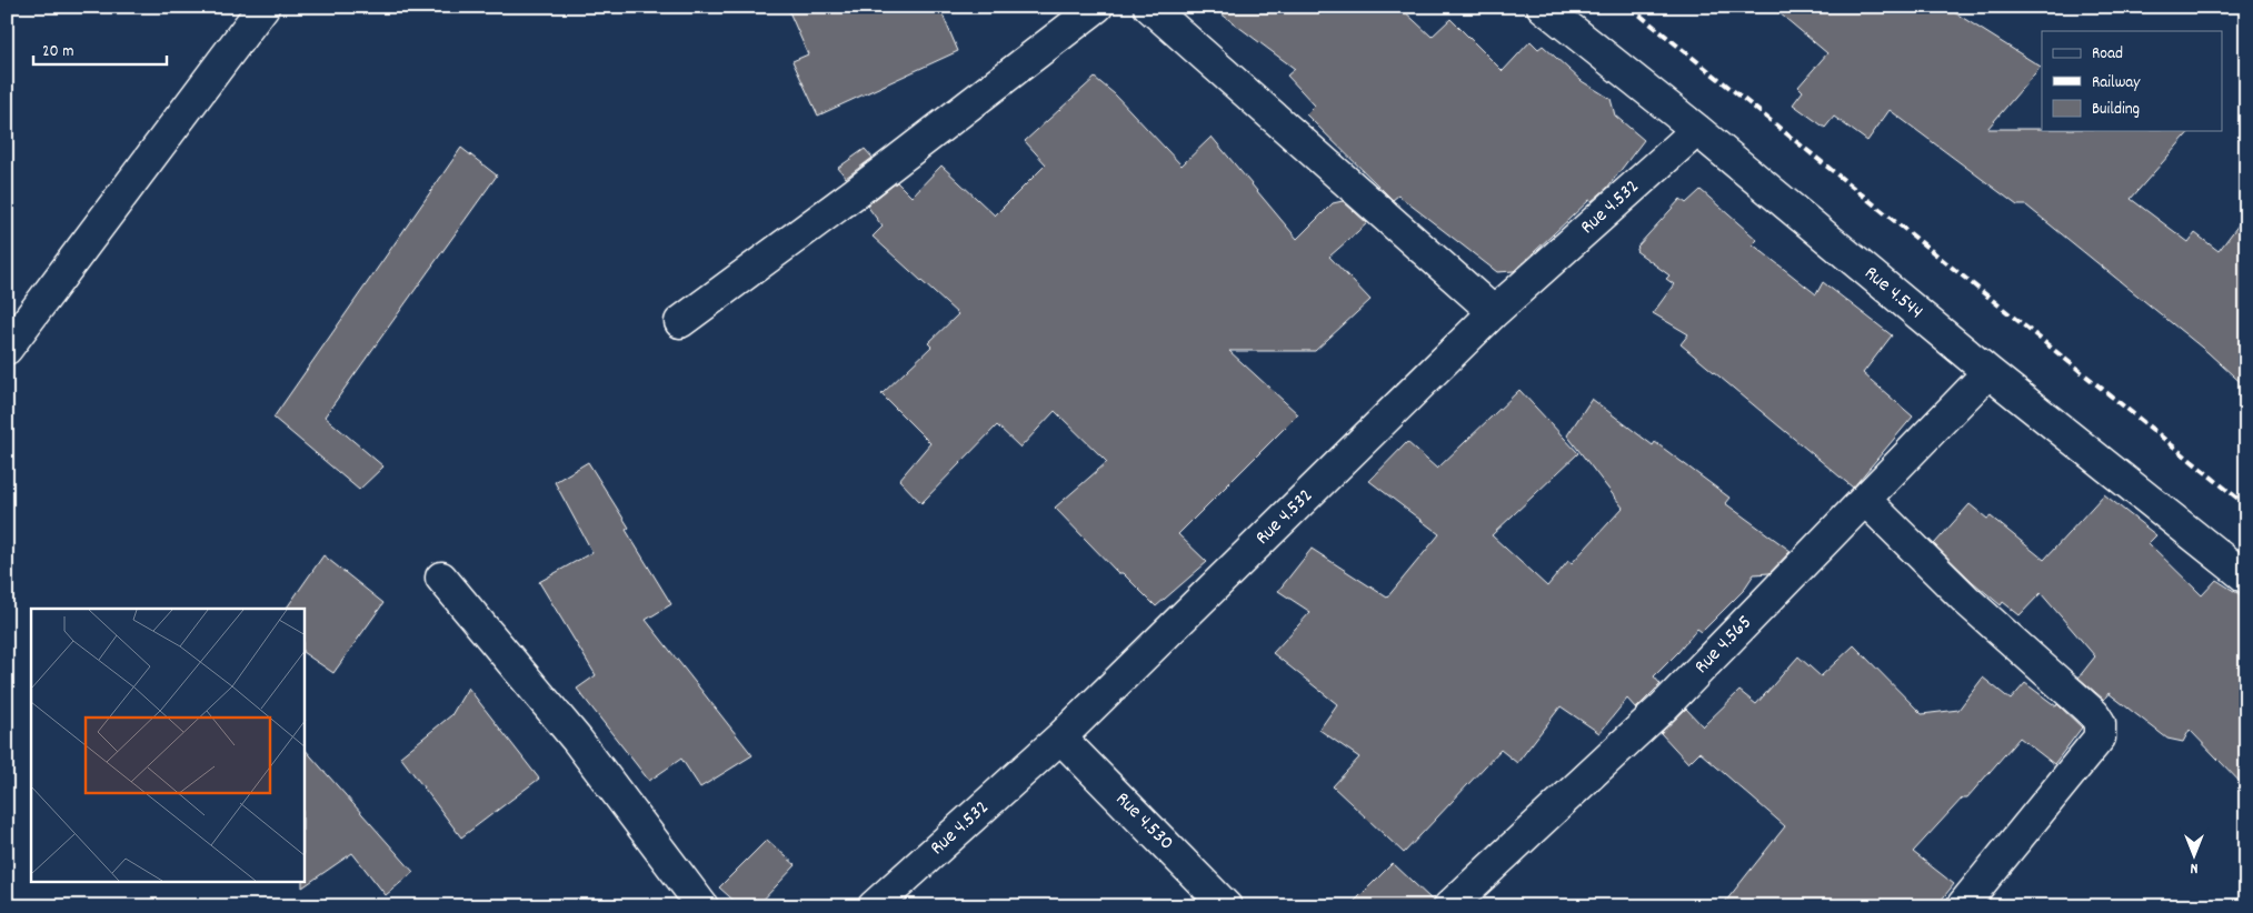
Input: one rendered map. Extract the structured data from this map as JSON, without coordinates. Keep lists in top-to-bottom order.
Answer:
{
  "streets": {
    "street": [
      "Rue 4.532",
      "Rue 4.544",
      "Rue 4.565",
      "Rue 4.530"
    ]
  },
  "crossings": [
    ["Rue 4.532", "Rue 4.544"],
    ["Rue 4.532", "Rue 4.530"],
    ["Rue 4.544", "Rue 4.565"]
  ],
  "legend": ["Road", "Railway", "Building"],
  "scale_bar": "20 m",
  "north": "bottom"
}
